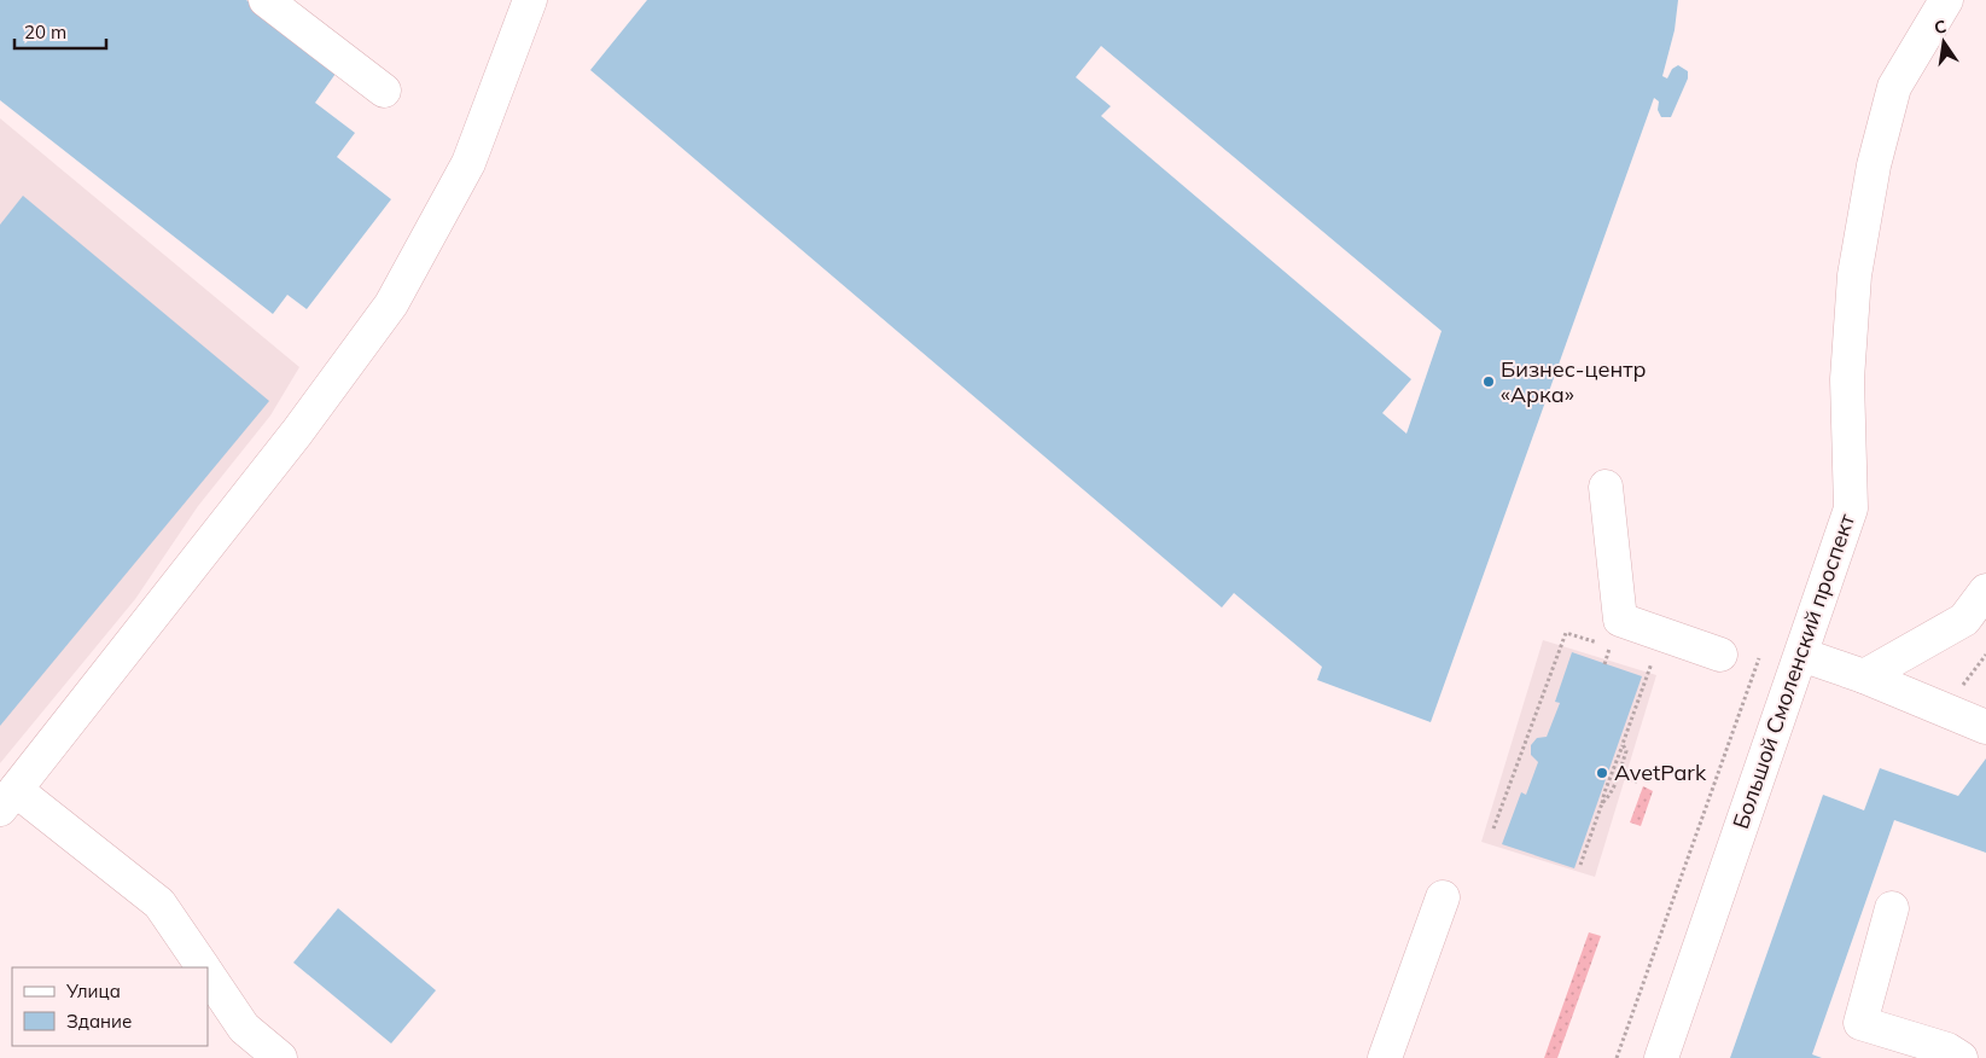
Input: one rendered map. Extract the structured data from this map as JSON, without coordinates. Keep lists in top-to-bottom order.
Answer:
{
  "streets": {
    "street": ["Большой Смоленский проспект"]
  },
  "places": ["Бизнес-центр «Арка»", "AvetPark"],
  "legend": ["Улица", "Здание"],
  "scale_bar": "20 m",
  "north": "top"
}
